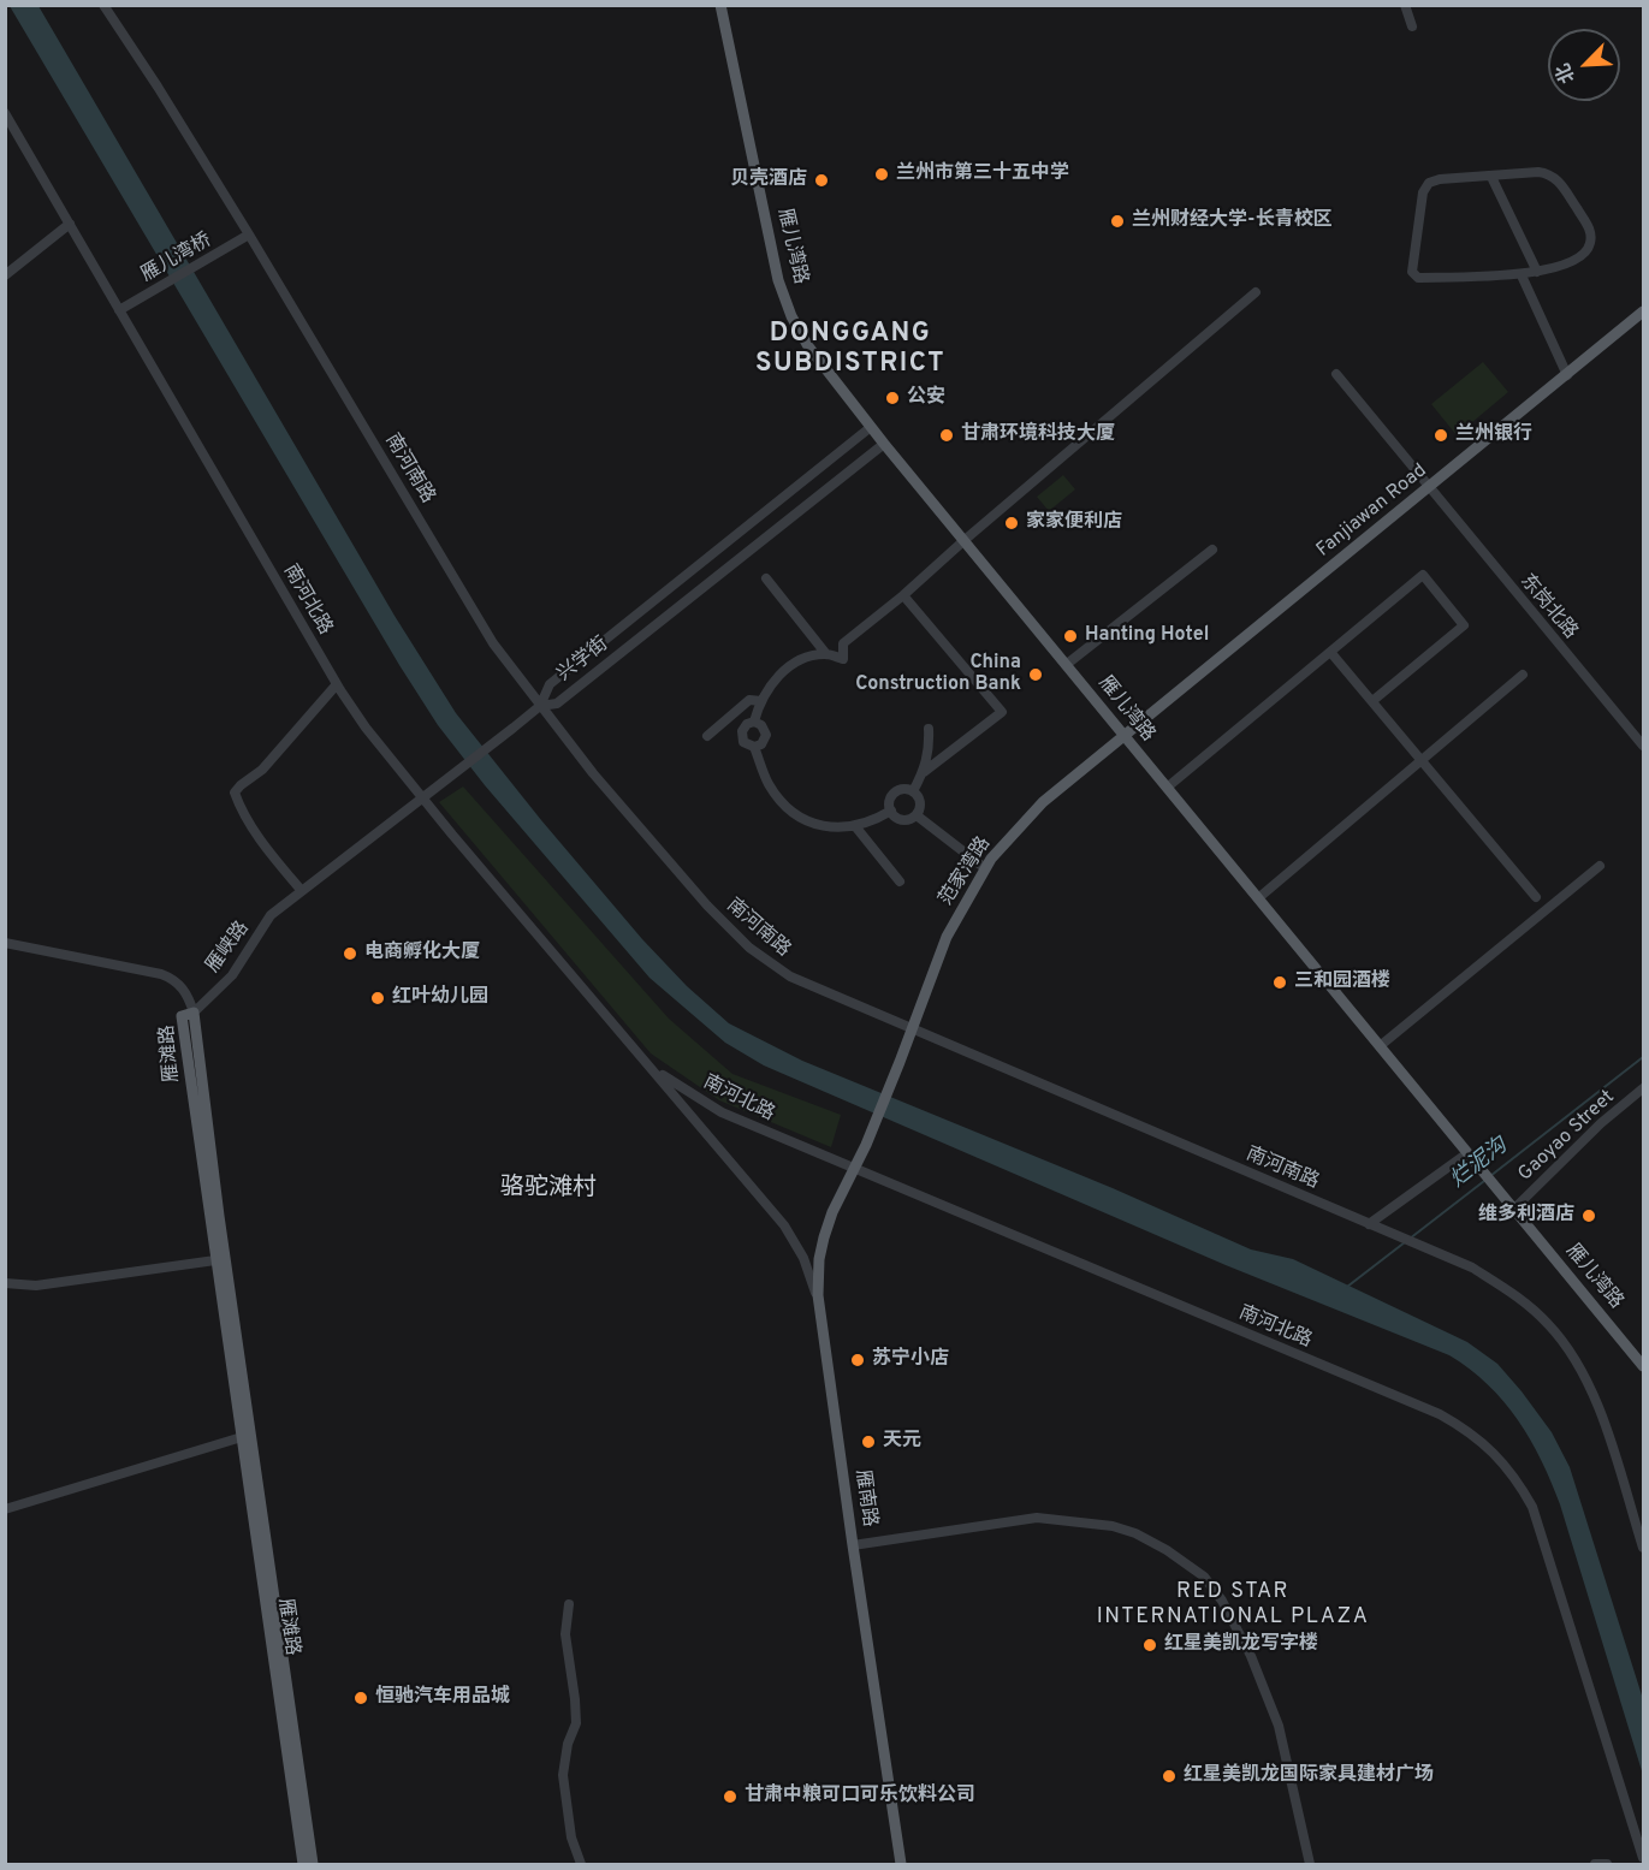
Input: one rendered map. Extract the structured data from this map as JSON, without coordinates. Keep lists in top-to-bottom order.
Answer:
{
  "streets": {
    "main road": [
      "雁儿湾路",
      "Fanjiawan Road",
      "范家湾路",
      "雁滩路",
      "雁南路"
    ],
    "street": [
      "雁儿湾桥",
      "南河南路",
      "南河北路",
      "东岗北路",
      "兴学街",
      "雁峡路",
      "Gaoyao Street"
    ]
  },
  "crossings": [
    ["雁儿湾路", "Fanjiawan Road"],
    ["雁儿湾路", "兴学街"],
    ["雁儿湾路", "范家湾路"],
    ["雁儿湾路", "Gaoyao Street"],
    ["雁儿湾桥", "南河南路"],
    ["雁儿湾桥", "南河北路"],
    ["南河南路", "兴学街"],
    ["南河南路", "范家湾路"],
    ["南河南路", "雁峡路"],
    ["Fanjiawan Road", "东岗北路"],
    ["Fanjiawan Road", "范家湾路"],
    ["南河北路", "雁峡路"],
    ["南河北路", "雁南路"],
    ["兴学街", "雁峡路"],
    ["范家湾路", "雁南路"],
    ["雁峡路", "雁滩路"]
  ],
  "districts": ["DONGGANG SUBDISTRICT", "骆驼滩村", "RED STAR INTERNATIONAL PLAZA"],
  "water": ["烂泥沟"],
  "places": [
    "兰州市第三十五中学",
    "贝壳酒店",
    "兰州财经大学-长青校区",
    "公安",
    "甘肃环境科技大厦",
    "兰州银行",
    "家家便利店",
    "Hanting Hotel",
    "China Construction Bank",
    "电商孵化大厦",
    "三和园酒楼",
    "红叶幼儿园",
    "维多利酒店",
    "苏宁小店",
    "天元",
    "红星美凯龙写字楼",
    "恒驰汽车用品城",
    "红星美凯龙国际家具建材广场",
    "甘肃中粮可口可乐饮料公司"
  ],
  "north": "bottom left"
}
